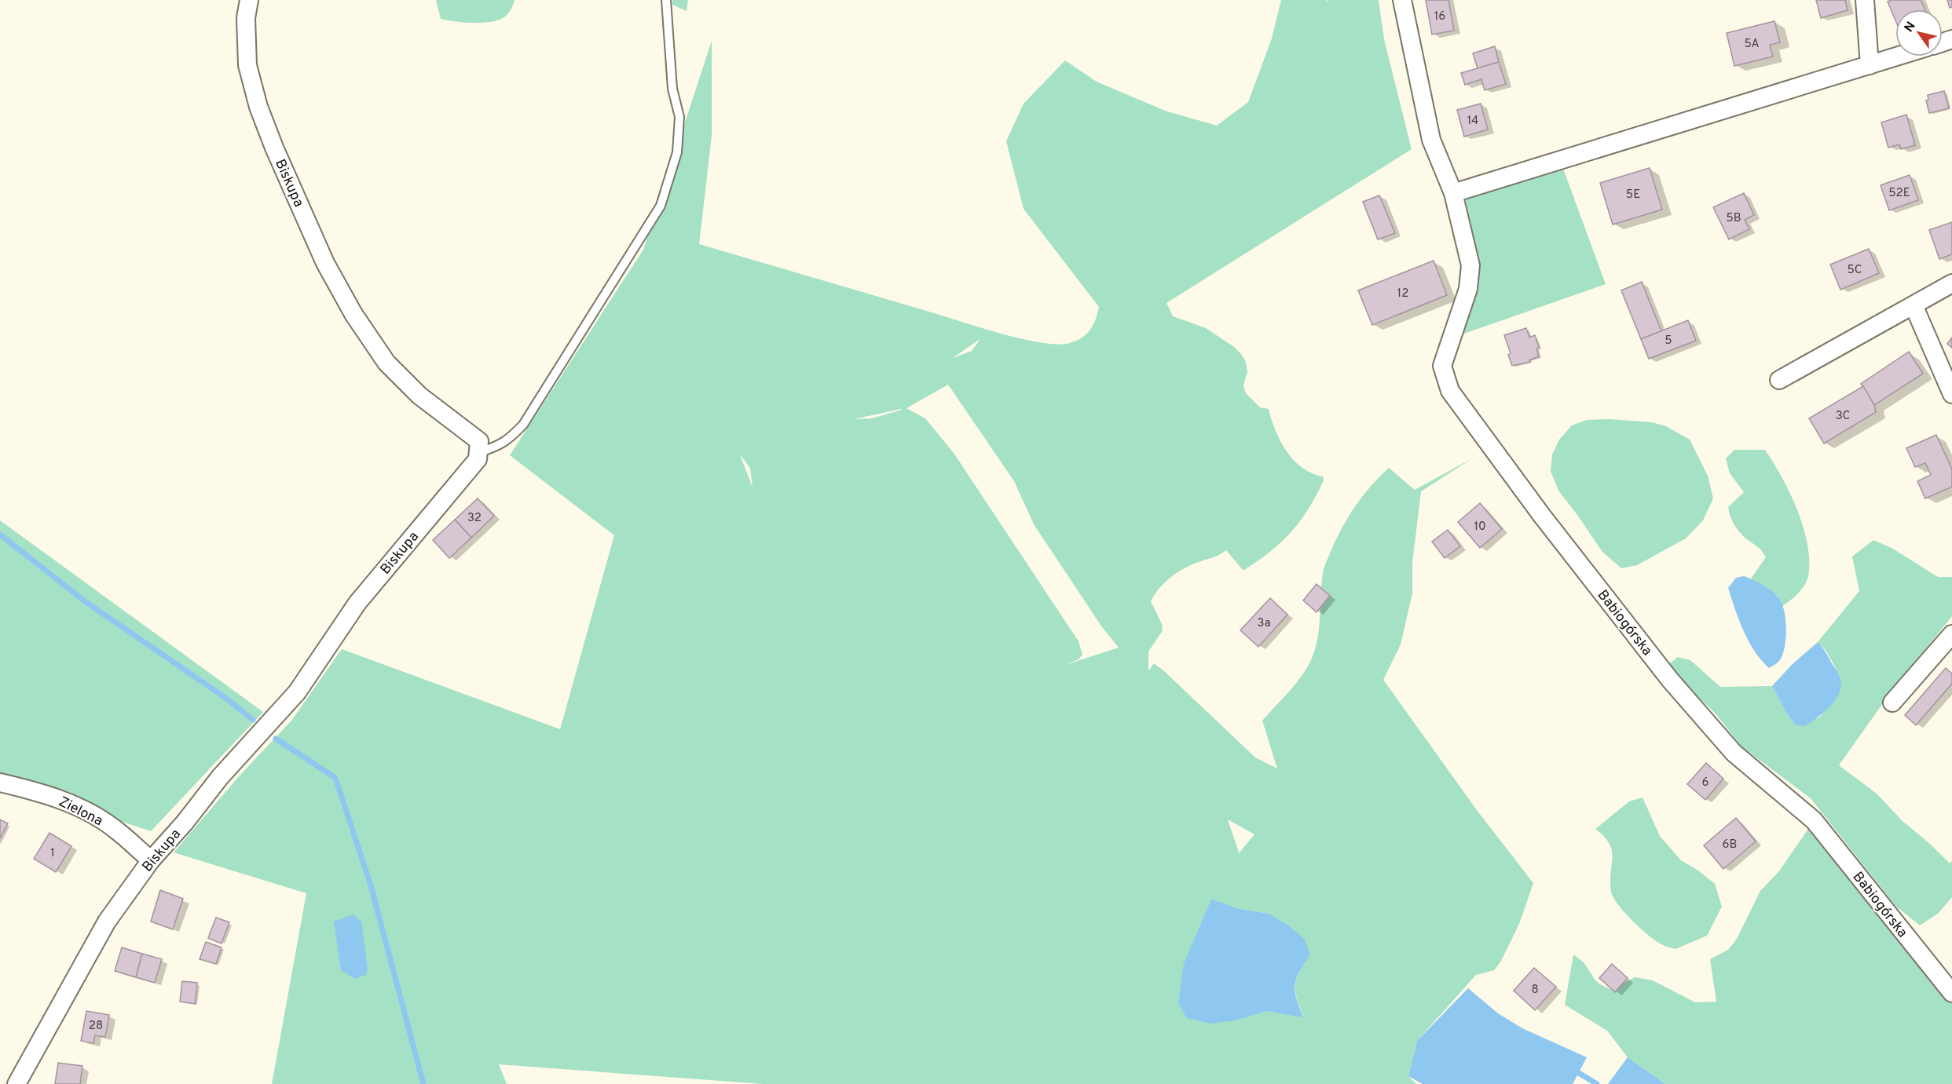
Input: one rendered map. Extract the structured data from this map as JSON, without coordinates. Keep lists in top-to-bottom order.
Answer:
{
  "streets": {
    "street": ["Biskupa", "Babiogórska", "Zielona"]
  },
  "crossings": [
    ["Biskupa", "Zielona"]
  ],
  "house_numbers": [
    "16",
    "5A",
    "14",
    "52E",
    "5E",
    "5B",
    "5C",
    "12",
    "5",
    "3C",
    "32",
    "10",
    "3a",
    "6",
    "6B",
    "1",
    "8",
    "28"
  ],
  "north": "top left"
}
